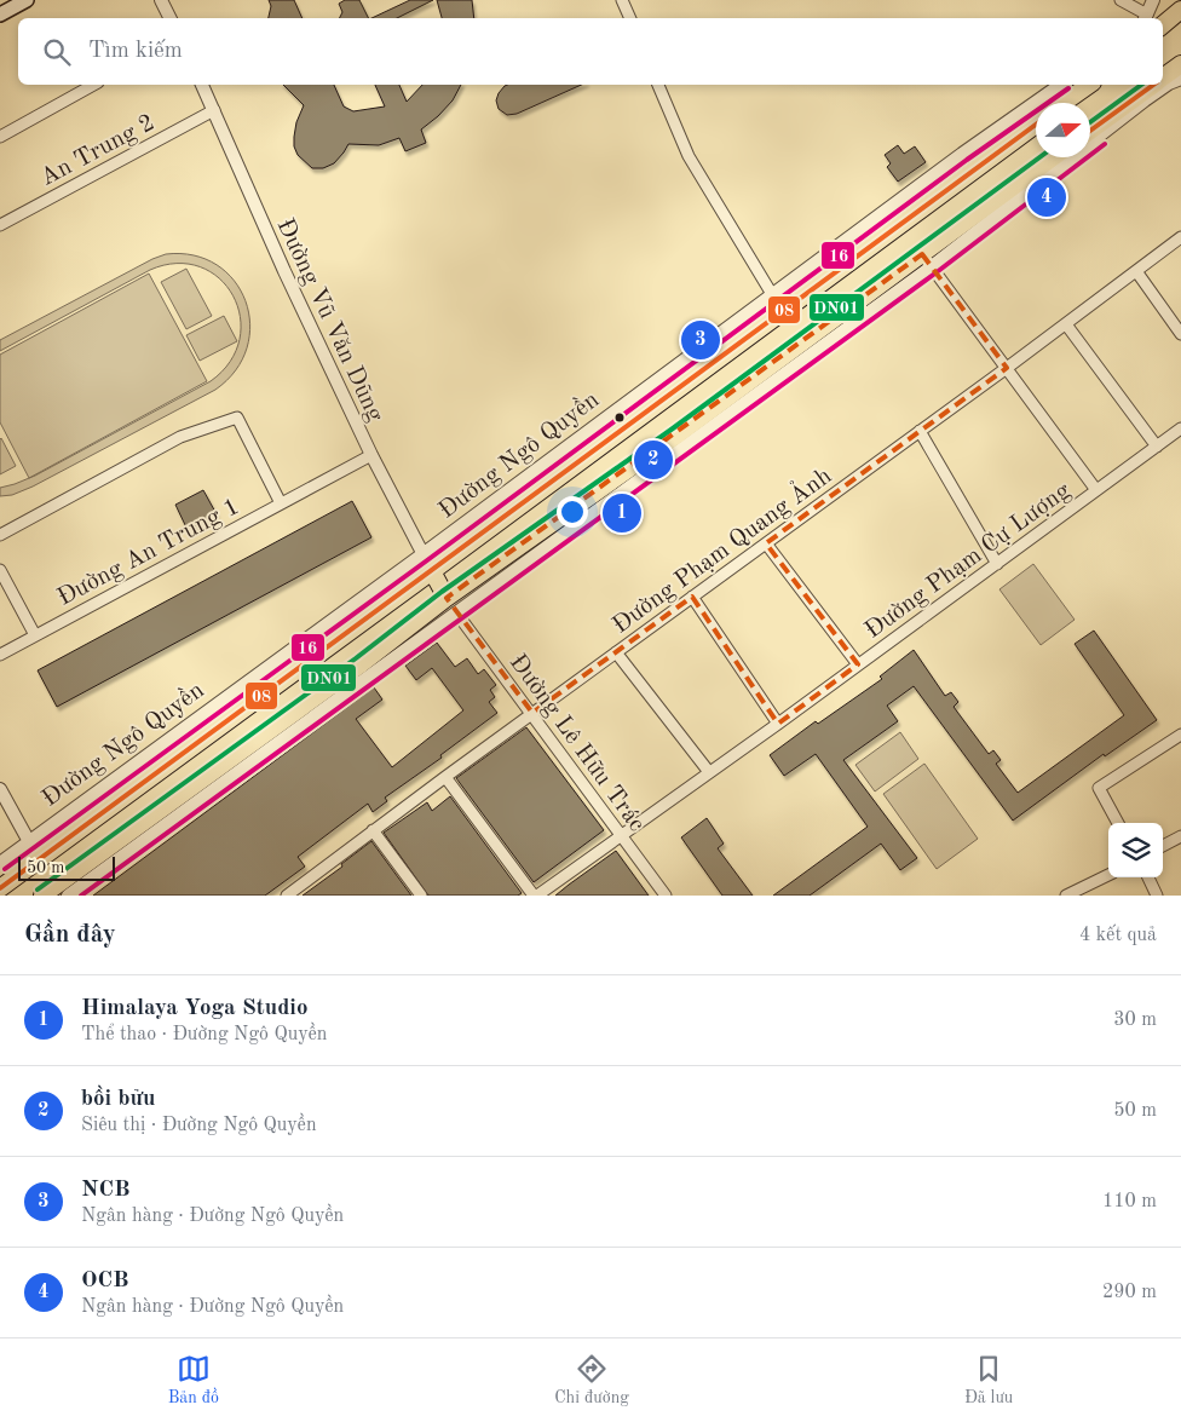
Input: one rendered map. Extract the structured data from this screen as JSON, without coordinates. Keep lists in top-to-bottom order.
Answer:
{
  "streets": {
    "highway": ["Đường Ngô Quyền"],
    "street": [
      "An Trung 2",
      "Đường Vũ Văn Dũng",
      "Đường Phạm Quang Ảnh",
      "Đường An Trung 1",
      "Đường Phạm Cự Lượng",
      "Đường Lê Hữu Trác"
    ]
  },
  "crossings": [
    ["An Trung 2", "Đường Vũ Văn Dũng"],
    ["Đường Vũ Văn Dũng", "Đường Ngô Quyền"],
    ["Đường Vũ Văn Dũng", "Đường An Trung 1"],
    ["Đường Phạm Quang Ảnh", "Đường Phạm Cự Lượng"],
    ["Đường Phạm Quang Ảnh", "Đường Lê Hữu Trác"],
    ["Đường Phạm Cự Lượng", "Đường Lê Hữu Trác"]
  ],
  "lines": ["transit line 08", "transit line DN01", "transit line 16"],
  "scale_bar": "50 m",
  "north": "right",
  "page": {
    "search": "Tìm kiếm",
    "pins": [
      "4",
      "3",
      "2",
      "1"
    ],
    "scale": "50 m",
    "heading": ["Gần đây", "4 kết quả"],
    "list": [
      {
        "mark": "1",
        "name": "Himalaya Yoga Studio",
        "note": "Thể thao · Đường Ngô Quyền",
        "value": "30 m"
      },
      {
        "mark": "2",
        "name": "bồi bửu",
        "note": "Siêu thị · Đường Ngô Quyền",
        "value": "50 m"
      },
      {
        "mark": "3",
        "name": "NCB",
        "note": "Ngân hàng · Đường Ngô Quyền",
        "value": "110 m"
      },
      {
        "mark": "4",
        "name": "OCB",
        "note": "Ngân hàng · Đường Ngô Quyền",
        "value": "290 m"
      }
    ],
    "nav": ["Bản đồ", "Chỉ đường", "Đã lưu"]
  }
}
